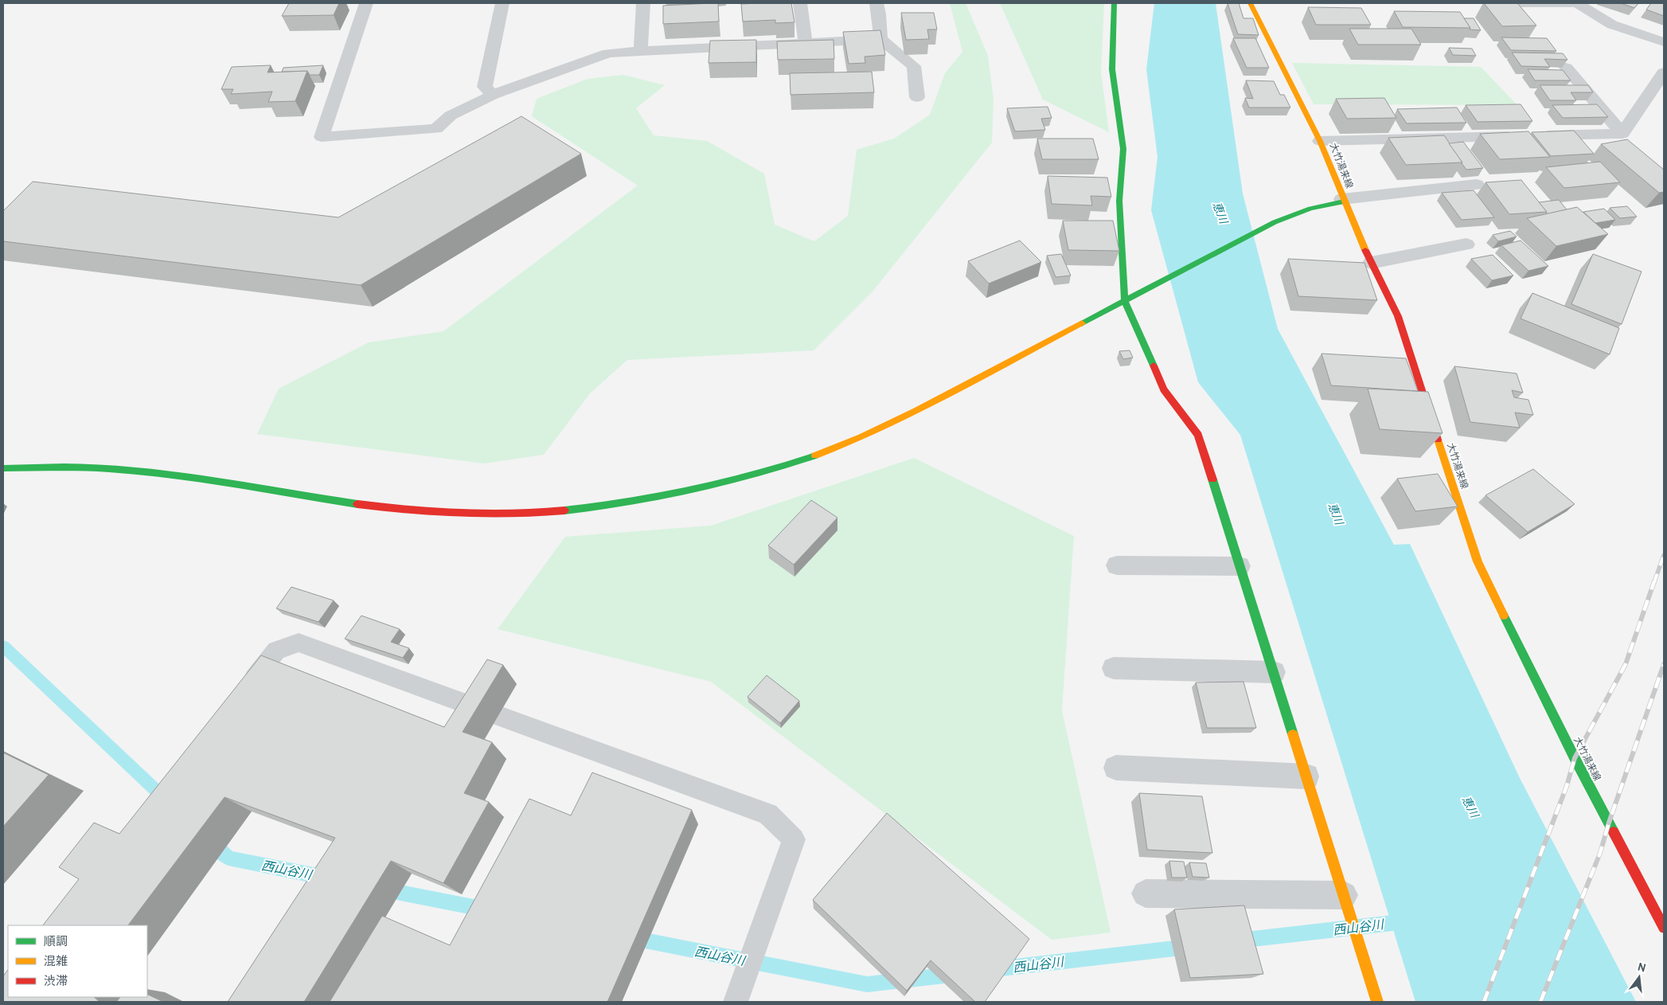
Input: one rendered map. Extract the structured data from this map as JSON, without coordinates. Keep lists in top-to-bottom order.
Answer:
{
  "streets": {
    "street": ["大竹湯来線"]
  },
  "water": ["恵川", "西山谷川"],
  "legend": ["順調", "混雑", "渋滞"],
  "north": "top"
}
